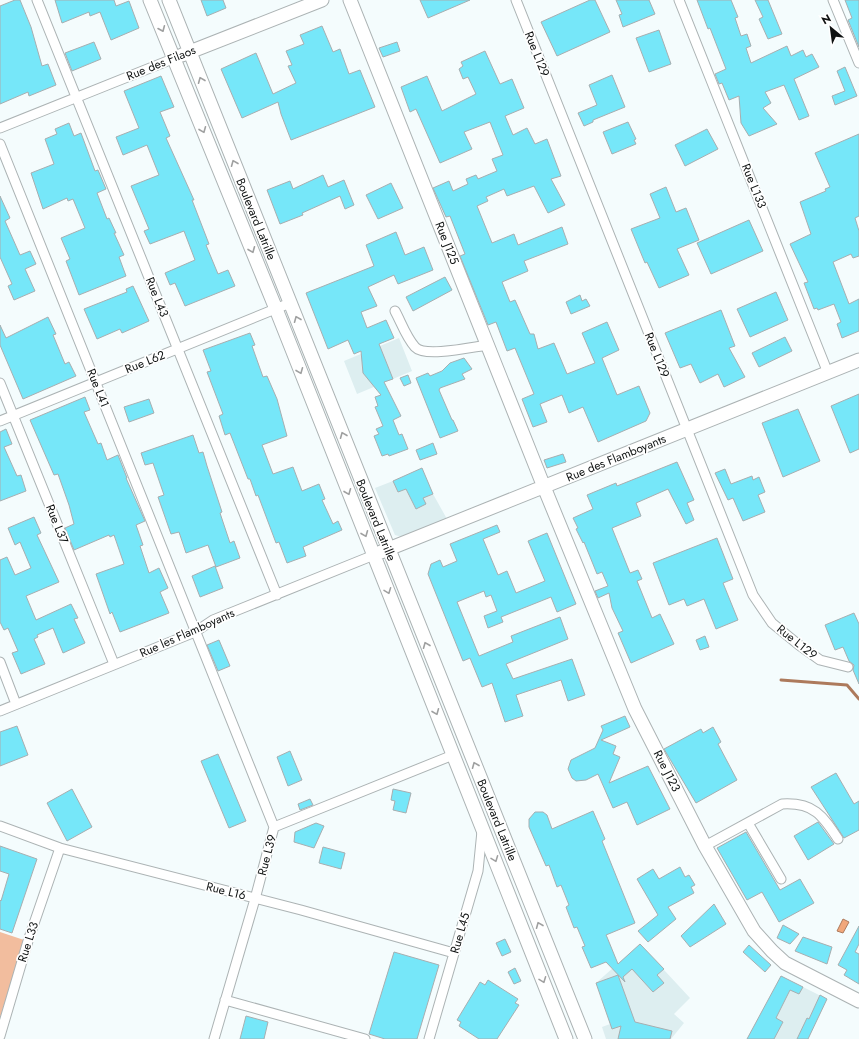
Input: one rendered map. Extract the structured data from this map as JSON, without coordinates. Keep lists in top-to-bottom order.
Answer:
{
  "streets": {
    "main road": [
      "Rue des Filaos",
      "Boulevard Latrille",
      "Rue J125",
      "Rue des Flamboyants",
      "Rue J123"
    ],
    "street": [
      "Rue L129",
      "Rue L133",
      "Rue L43",
      "Rue L62",
      "Rue L41",
      "Rue L37",
      "Rue les Flamboyants",
      "Rue L39",
      "Rue L16",
      "Rue L45",
      "Rue L33"
    ]
  },
  "crossings": [
    ["Rue L129", "Rue des Flamboyants"],
    ["Rue des Filaos", "Boulevard Latrille"],
    ["Rue des Filaos", "Rue L43"],
    ["Rue L133", "Rue des Flamboyants"],
    ["Boulevard Latrille", "Rue L62"],
    ["Boulevard Latrille", "Rue des Flamboyants"],
    ["Boulevard Latrille", "Rue les Flamboyants"],
    ["Boulevard Latrille", "Rue L45"],
    ["Rue J125", "Rue des Flamboyants"],
    ["Rue J125", "Rue J123"],
    ["Rue L43", "Rue L62"],
    ["Rue L43", "Rue les Flamboyants"],
    ["Rue L62", "Rue L41"],
    ["Rue L62", "Rue L37"],
    ["Rue L41", "Rue les Flamboyants"],
    ["Rue L41", "Rue L39"],
    ["Rue des Flamboyants", "Rue les Flamboyants"],
    ["Rue des Flamboyants", "Rue J123"],
    ["Rue L37", "Rue les Flamboyants"],
    ["Rue les Flamboyants", "Rue L39"],
    ["Rue L39", "Rue L16"],
    ["Rue L16", "Rue L45"],
    ["Rue L16", "Rue L33"]
  ],
  "north": "top left"
}
